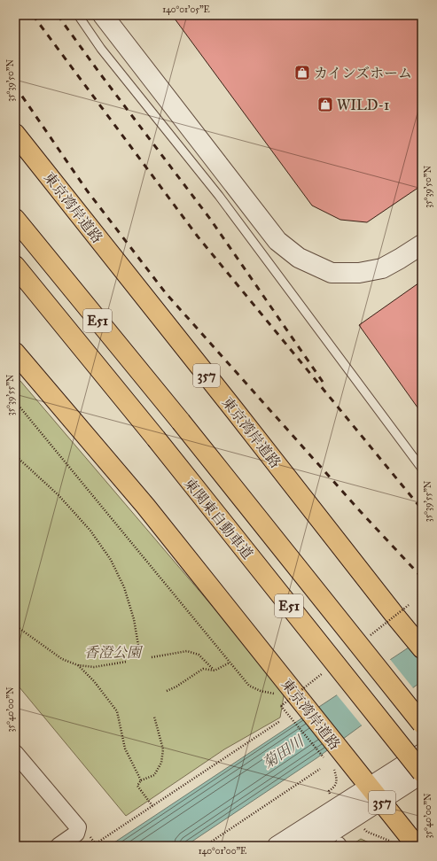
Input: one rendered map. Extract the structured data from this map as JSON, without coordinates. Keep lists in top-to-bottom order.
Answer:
{
  "streets": {
    "highway": [
      "東京湾岸道路",
      "E51",
      "357",
      "東関東自動車道"
    ]
  },
  "water": ["菊田川"],
  "parks": ["香澄公園"],
  "places": {
    "shop": ["カインズホーム", "WILD-1"]
  },
  "coordinates": [
    "140°01'05\"E",
    "35°39'50\"N",
    "35°39'55\"N",
    "35°40'00\"N",
    "140°01'00\"E"
  ]
}
